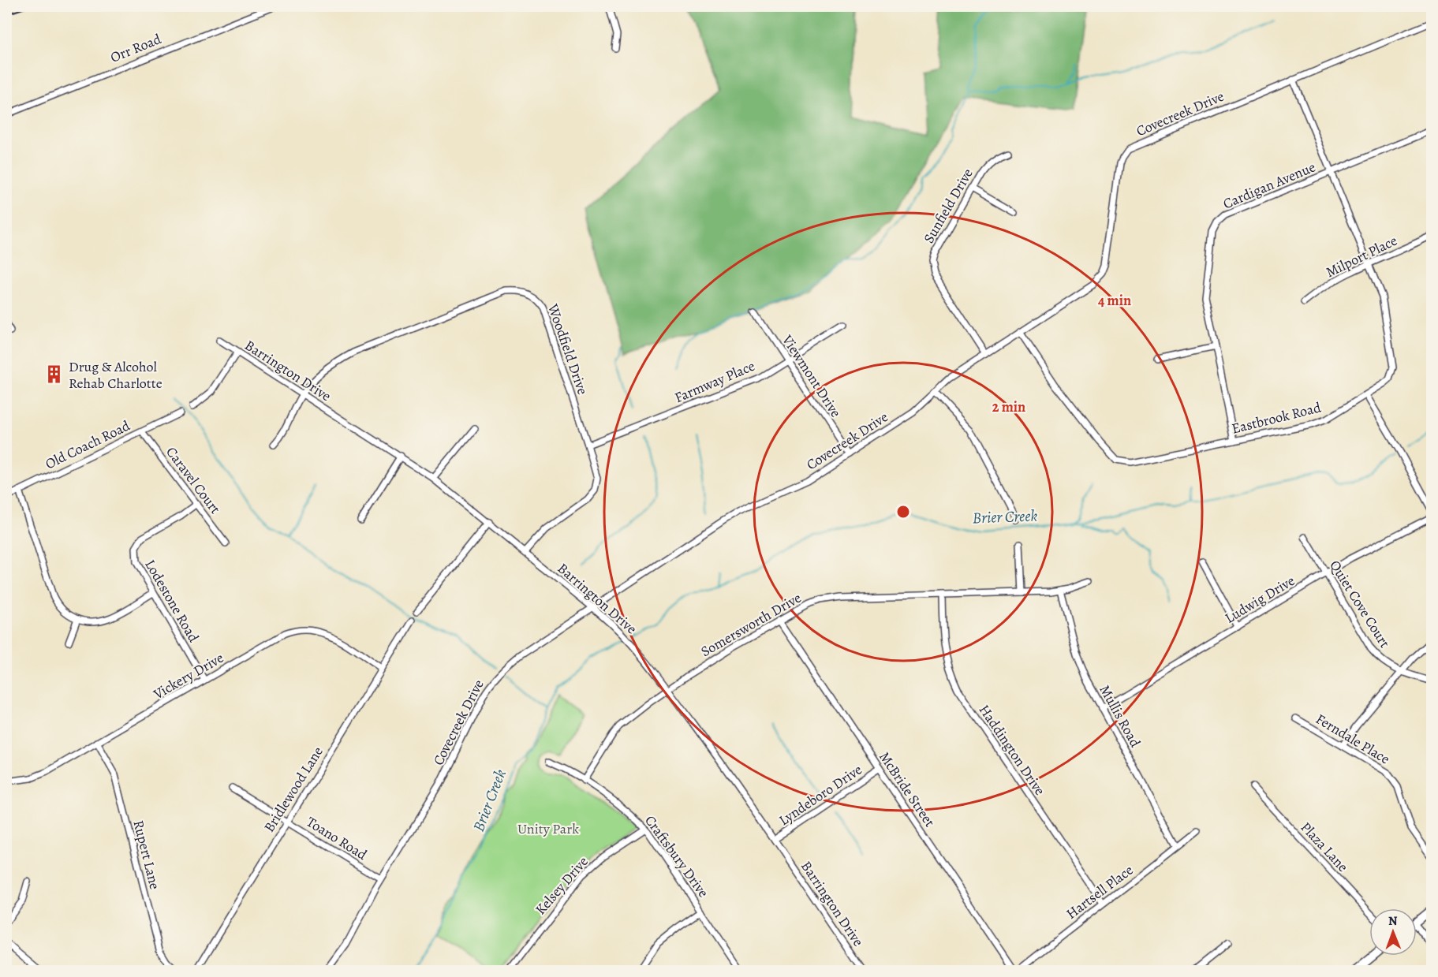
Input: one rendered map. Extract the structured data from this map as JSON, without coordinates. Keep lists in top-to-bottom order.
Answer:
{
  "streets": {
    "street": [
      "Orr Road",
      "Covecreek Drive",
      "Cardigan Avenue",
      "Sunfield Drive",
      "Milport Place",
      "Woodfield Drive",
      "Barrington Drive",
      "Viewmont Drive",
      "Farmway Place",
      "Eastbrook Road",
      "Old Coach Road",
      "Caravel Court",
      "Ludwig Drive",
      "Lodestone Road",
      "Quiet Cove Court",
      "Somersworth Drive",
      "Vickery Drive",
      "Mullis Road",
      "Ferndale Place",
      "Haddington Drive",
      "Bridlewood Lane",
      "McBride Street",
      "Lyndeboro Drive",
      "Toano Road",
      "Plaza Lane",
      "Rupert Lane",
      "Craftsbury Drive",
      "Kelsey Drive",
      "Hartsell Place"
    ]
  },
  "crossings": [
    ["Covecreek Drive", "Sunfield Drive"],
    ["Covecreek Drive", "Barrington Drive"],
    ["Covecreek Drive", "Viewmont Drive"],
    ["Covecreek Drive", "Eastbrook Road"],
    ["Covecreek Drive", "Toano Road"],
    ["Cardigan Avenue", "Eastbrook Road"],
    ["Milport Place", "Eastbrook Road"],
    ["Woodfield Drive", "Barrington Drive"],
    ["Woodfield Drive", "Farmway Place"],
    ["Barrington Drive", "Somersworth Drive"],
    ["Barrington Drive", "Lyndeboro Drive"],
    ["Viewmont Drive", "Farmway Place"],
    ["Old Coach Road", "Caravel Court"],
    ["Caravel Court", "Lodestone Road"],
    ["Ludwig Drive", "Quiet Cove Court"],
    ["Ludwig Drive", "Mullis Road"],
    ["Lodestone Road", "Vickery Drive"],
    ["Somersworth Drive", "Mullis Road"],
    ["Somersworth Drive", "Haddington Drive"],
    ["Somersworth Drive", "McBride Street"],
    ["Somersworth Drive", "Craftsbury Drive"],
    ["Vickery Drive", "Bridlewood Lane"],
    ["Vickery Drive", "Rupert Lane"],
    ["Mullis Road", "Hartsell Place"],
    ["Haddington Drive", "Hartsell Place"],
    ["Bridlewood Lane", "Toano Road"],
    ["McBride Street", "Lyndeboro Drive"],
    ["McBride Street", "Hartsell Place"],
    ["Craftsbury Drive", "Kelsey Drive"]
  ],
  "water": ["Brier Creek"],
  "parks": ["Unity Park"],
  "places": {
    "building": ["Drug & Alcohol Rehab Charlotte"]
  },
  "north": "top",
  "rings": ["4 min", "2 min"]
}
